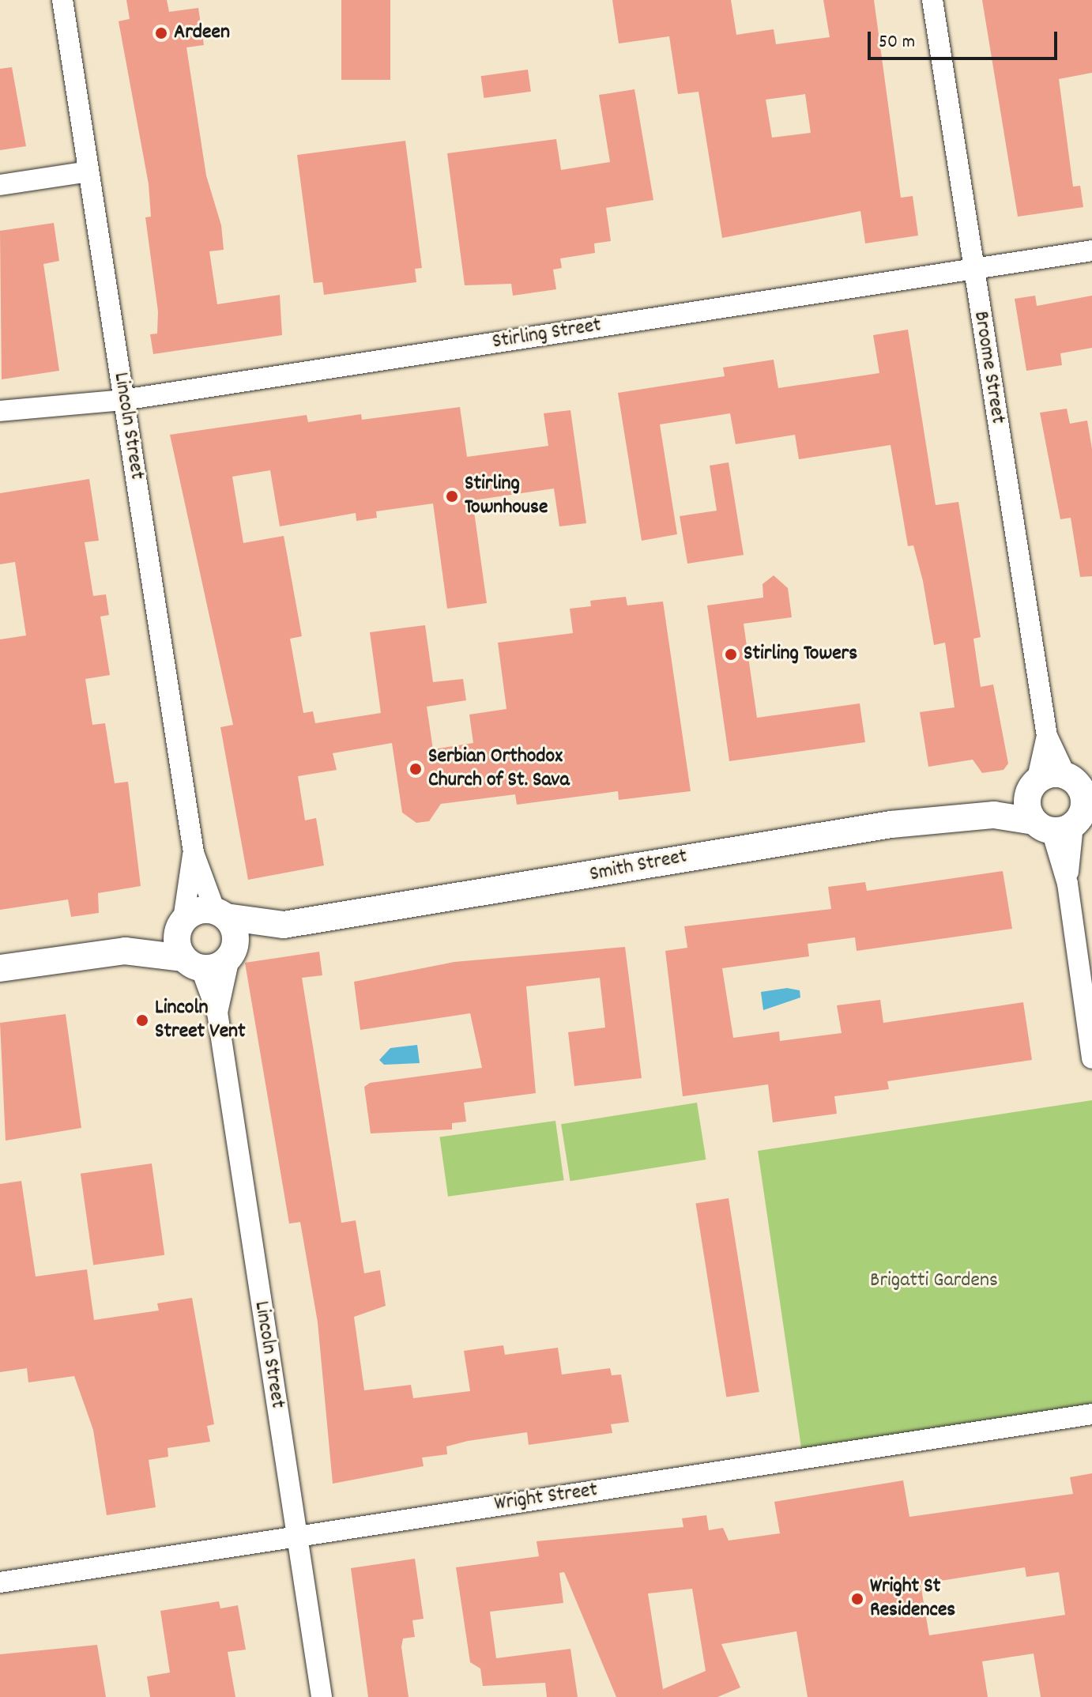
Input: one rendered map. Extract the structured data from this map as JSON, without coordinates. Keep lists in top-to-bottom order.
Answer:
{
  "streets": {
    "street": [
      "Stirling Street",
      "Broome Street",
      "Lincoln Street",
      "Smith Street",
      "Wright Street"
    ]
  },
  "crossings": [
    ["Stirling Street", "Broome Street"],
    ["Stirling Street", "Lincoln Street"],
    ["Broome Street", "Smith Street"],
    ["Lincoln Street", "Smith Street"],
    ["Lincoln Street", "Wright Street"]
  ],
  "parks": ["Brigatti Gardens"],
  "places": [
    "Ardeen",
    "Stirling Townhouse",
    "Stirling Towers",
    "Serbian Orthodox Church of St. Sava",
    "Lincoln Street Vent",
    "Wright St Residences"
  ],
  "scale_bar": "50 m"
}
